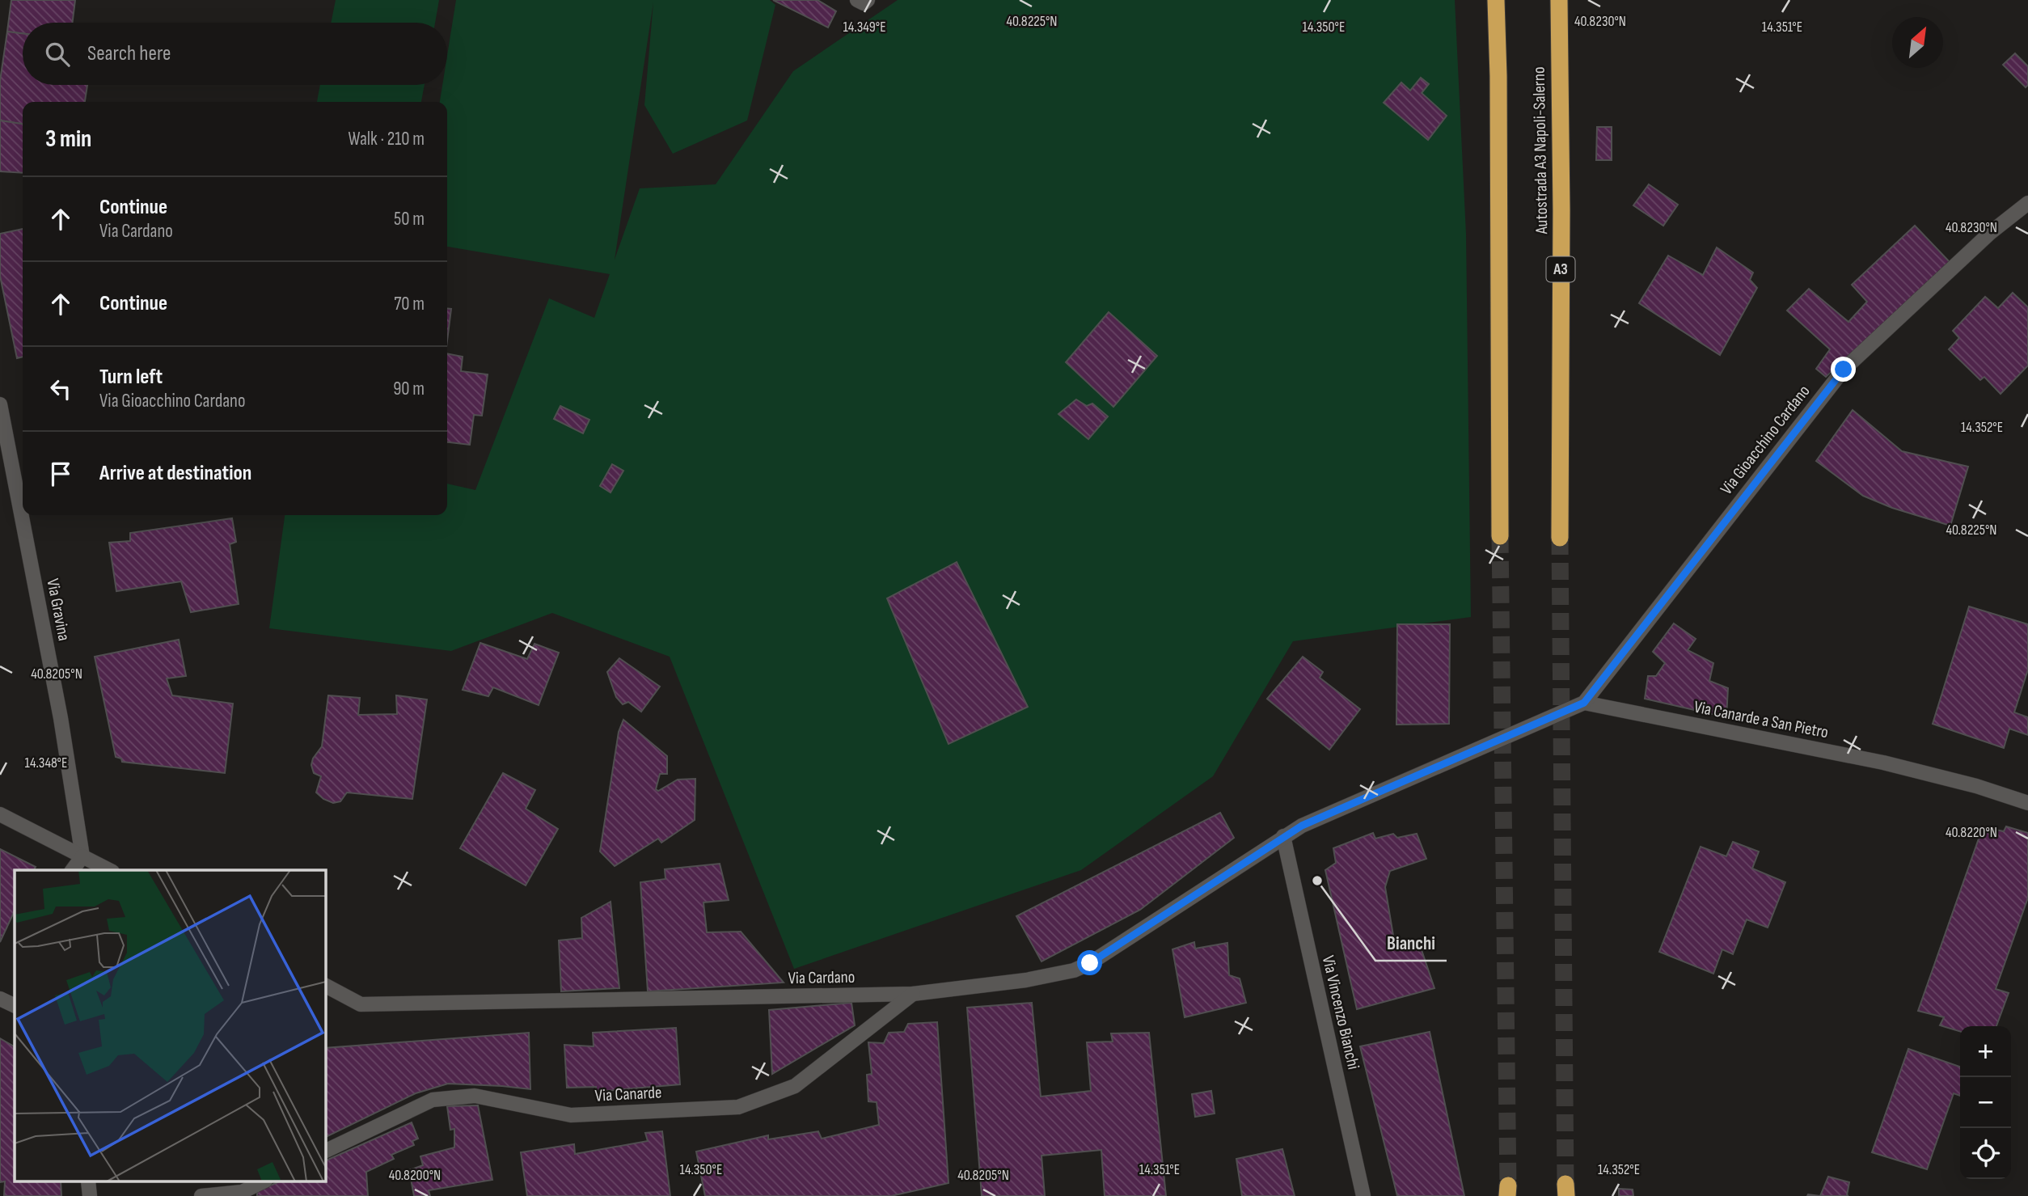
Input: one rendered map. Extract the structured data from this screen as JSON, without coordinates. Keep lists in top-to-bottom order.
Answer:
{
  "streets": {
    "highway": ["Autostrada A3 Napoli-Salerno", "A3"],
    "street": [
      "Via Gioacchino Cardano",
      "Via Gravina",
      "Via Canarde a San Pietro",
      "Via Cardano",
      "Via Vincenzo Bianchi",
      "Via Canarde"
    ]
  },
  "crossings": [
    ["Via Gioacchino Cardano", "Via Canarde a San Pietro"],
    ["Via Gioacchino Cardano", "Via Cardano"],
    ["Via Canarde a San Pietro", "Via Cardano"],
    ["Via Cardano", "Via Vincenzo Bianchi"],
    ["Via Cardano", "Via Canarde"]
  ],
  "places": ["Bianchi"],
  "north": "top right",
  "page": {
    "search": "Search here",
    "heading": ["3 min", "Walk · 210 m"],
    "list": [
      ["Continue", "Via Cardano", "50 m"],
      ["Continue", "70 m"],
      ["Turn left", "Via Gioacchino Cardano", "90 m"],
      "Arrive at destination"
    ],
    "map_buttons": ["+", "−"]
  },
  "coordinates": [
    "40.8225°N",
    "40.8230°N",
    "14.349°E",
    "14.350°E",
    "14.351°E",
    "14.352°E",
    "40.8205°N",
    "14.348°E",
    "40.8220°N",
    "40.8200°N"
  ]
}
